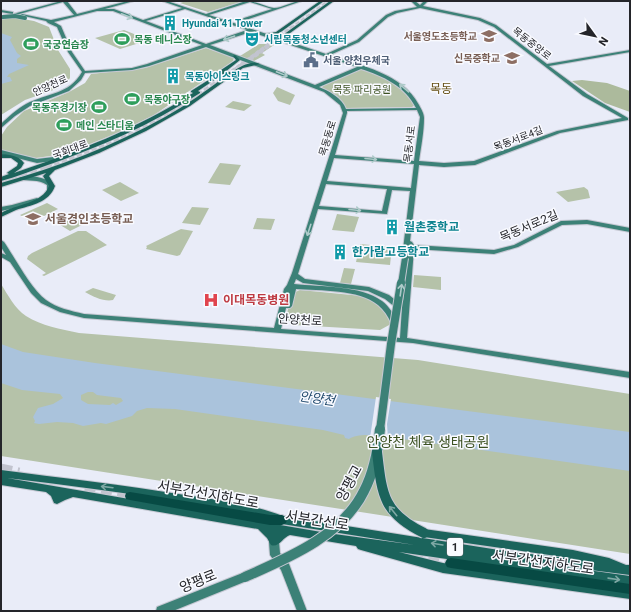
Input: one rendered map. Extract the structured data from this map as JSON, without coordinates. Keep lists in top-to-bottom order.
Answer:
{
  "streets": {
    "highway": ["서부간선지하도로"],
    "main road": [
      "목동중앙로",
      "안양천로",
      "목동동로",
      "목동서로4길",
      "목동서로",
      "국회대로",
      "목동서로2길",
      "양평교",
      "서부간선로",
      "1",
      "양평로"
    ]
  },
  "crossings": [
    ["목동중앙로", "목동서로4길"],
    ["안양천로", "목동동로"],
    ["안양천로", "목동서로"],
    ["목동동로", "목동서로4길"],
    ["목동서로4길", "목동서로"],
    ["목동서로", "목동서로2길"],
    ["목동서로", "양평교"],
    ["양평교", "양평로"],
    ["서부간선지하도로", "서부간선로"]
  ],
  "districts": ["목동"],
  "water": ["안양천"],
  "parks": ["목동 파리공원", "안양천 체육 생태공원"],
  "places": {
    "building": [
      "Hyundai 41 Tower",
      "목동아이스링크",
      "월촌중학교",
      "한가람고등학교"
    ],
    "school or university": ["서울영도초등학교", "신목중학교", "서울경인초등학교"],
    "sports": [
      "목동 테니스장",
      "국궁연습장",
      "목동야구장",
      "목동주경기장",
      "메인 스타디움"
    ],
    "theatre": ["시립목동청소년센터"],
    "public building": ["서울 양천우체국"],
    "hospital": ["이대목동병원"]
  },
  "north": "bottom right"
}
